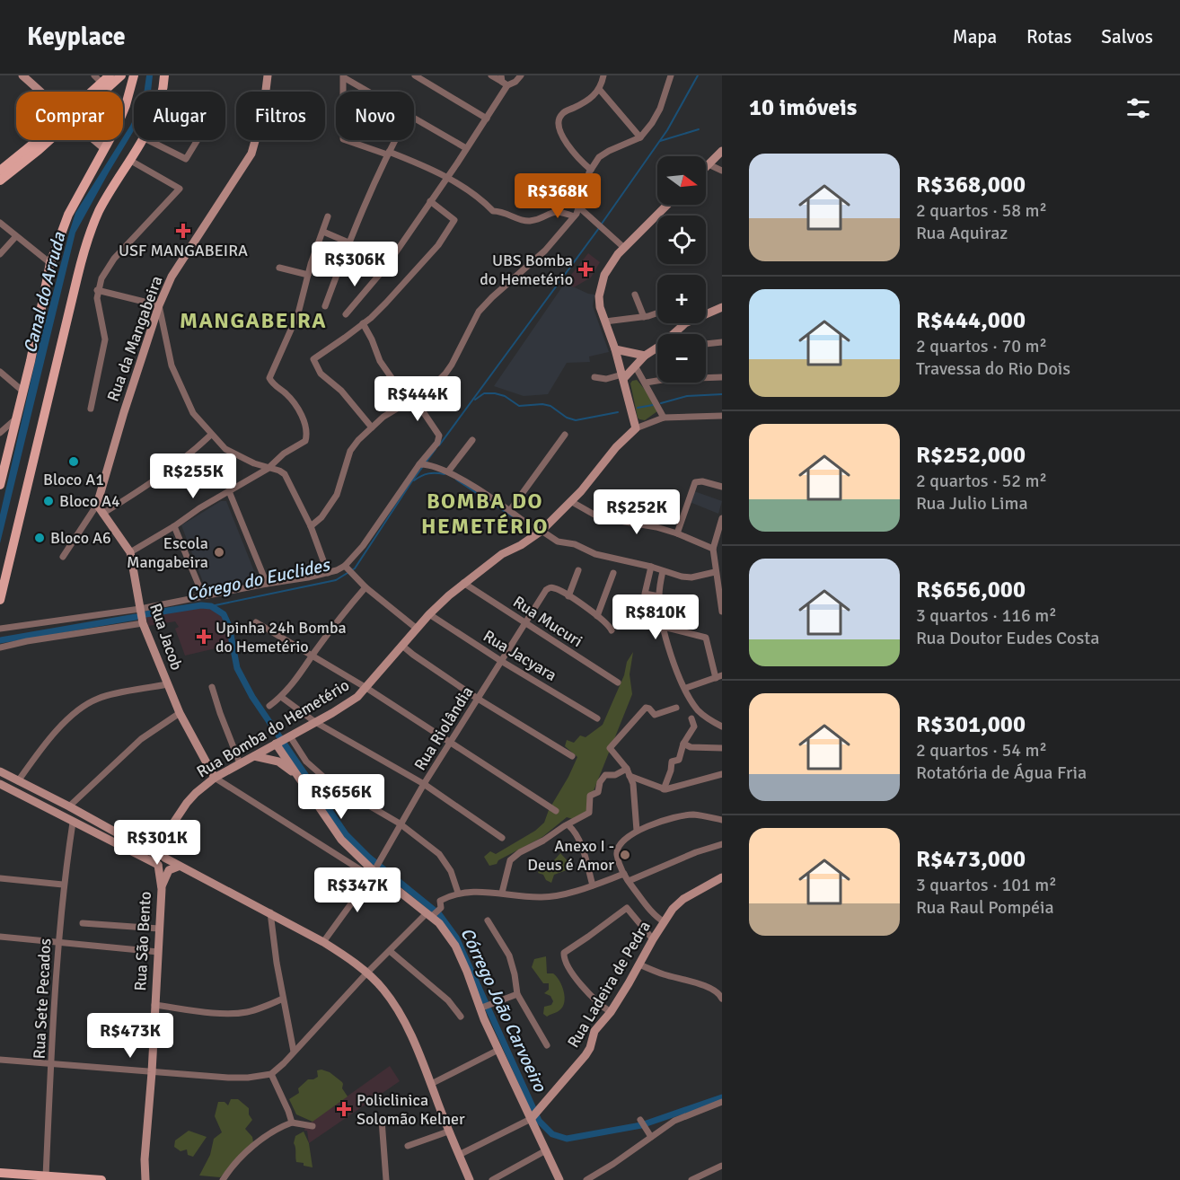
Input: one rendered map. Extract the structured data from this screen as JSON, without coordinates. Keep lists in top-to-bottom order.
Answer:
{
  "streets": {
    "main road": [
      "Rua da Mangabeira",
      "Rua Jacob",
      "Rua Bomba do Hemetério",
      "Rua São Bento",
      "Rua Ladeira de Pedra"
    ],
    "street": [
      "Rua Mucuri",
      "Rua Jacyara",
      "Rua Riolândia",
      "Rua Sete Pecados"
    ]
  },
  "crossings": [
    ["Rua da Mangabeira", "Rua Jacob"],
    ["Rua Mucuri", "Rua Bomba do Hemetério"],
    ["Rua Mucuri", "Rua Riolândia"],
    ["Rua Jacob", "Rua Bomba do Hemetério"],
    ["Rua Jacyara", "Rua Bomba do Hemetério"],
    ["Rua Jacyara", "Rua Riolândia"],
    ["Rua Bomba do Hemetério", "Rua São Bento"]
  ],
  "districts": ["MANGABEIRA", "BOMBA DO HEMETÉRIO"],
  "water": ["Canal do Arruda", "Córego do Euclides", "Córrego João Carvoeiro"],
  "places": {
    "health": [
      "USF MANGABEIRA",
      "UBS Bomba do Hemetério",
      "Upinha 24h Bomba do Hemetério",
      "Policlinica Solomão Kelner"
    ],
    "other": [
      "Bloco A1",
      "Bloco A4",
      "Bloco A6",
      "Escola Mangabeira",
      "Anexo I - Deus é Amor"
    ]
  },
  "north": "right",
  "page": {
    "header": "Keyplace",
    "nav": ["Mapa", "Rotas", "Salvos"],
    "heading": "10 imóveis",
    "chip": [
      "Comprar",
      "Alugar",
      "Filtros",
      "Novo"
    ],
    "list": [
      {
        "name": "R$368,000",
        "note": "2 quartos · 58 m² · Rua Aquiraz"
      },
      {
        "name": "R$444,000",
        "note": "2 quartos · 70 m² · Travessa do Rio Dois"
      },
      {
        "name": "R$252,000",
        "note": "2 quartos · 52 m² · Rua Julio Lima"
      },
      {
        "name": "R$656,000",
        "note": "3 quartos · 116 m² · Rua Doutor Eudes Costa"
      },
      {
        "name": "R$301,000",
        "note": "2 quartos · 54 m² · Rotatória de Água Fria"
      },
      {
        "name": "R$473,000",
        "note": "3 quartos · 101 m² · Rua Raul Pompéia"
      }
    ],
    "map_buttons": ["+", "−"],
    "price": [
      "R$368K",
      "R$306K",
      "R$444K",
      "R$255K",
      "R$252K",
      "R$810K",
      "R$656K",
      "R$301K",
      "R$347K",
      "R$473K"
    ]
  }
}
